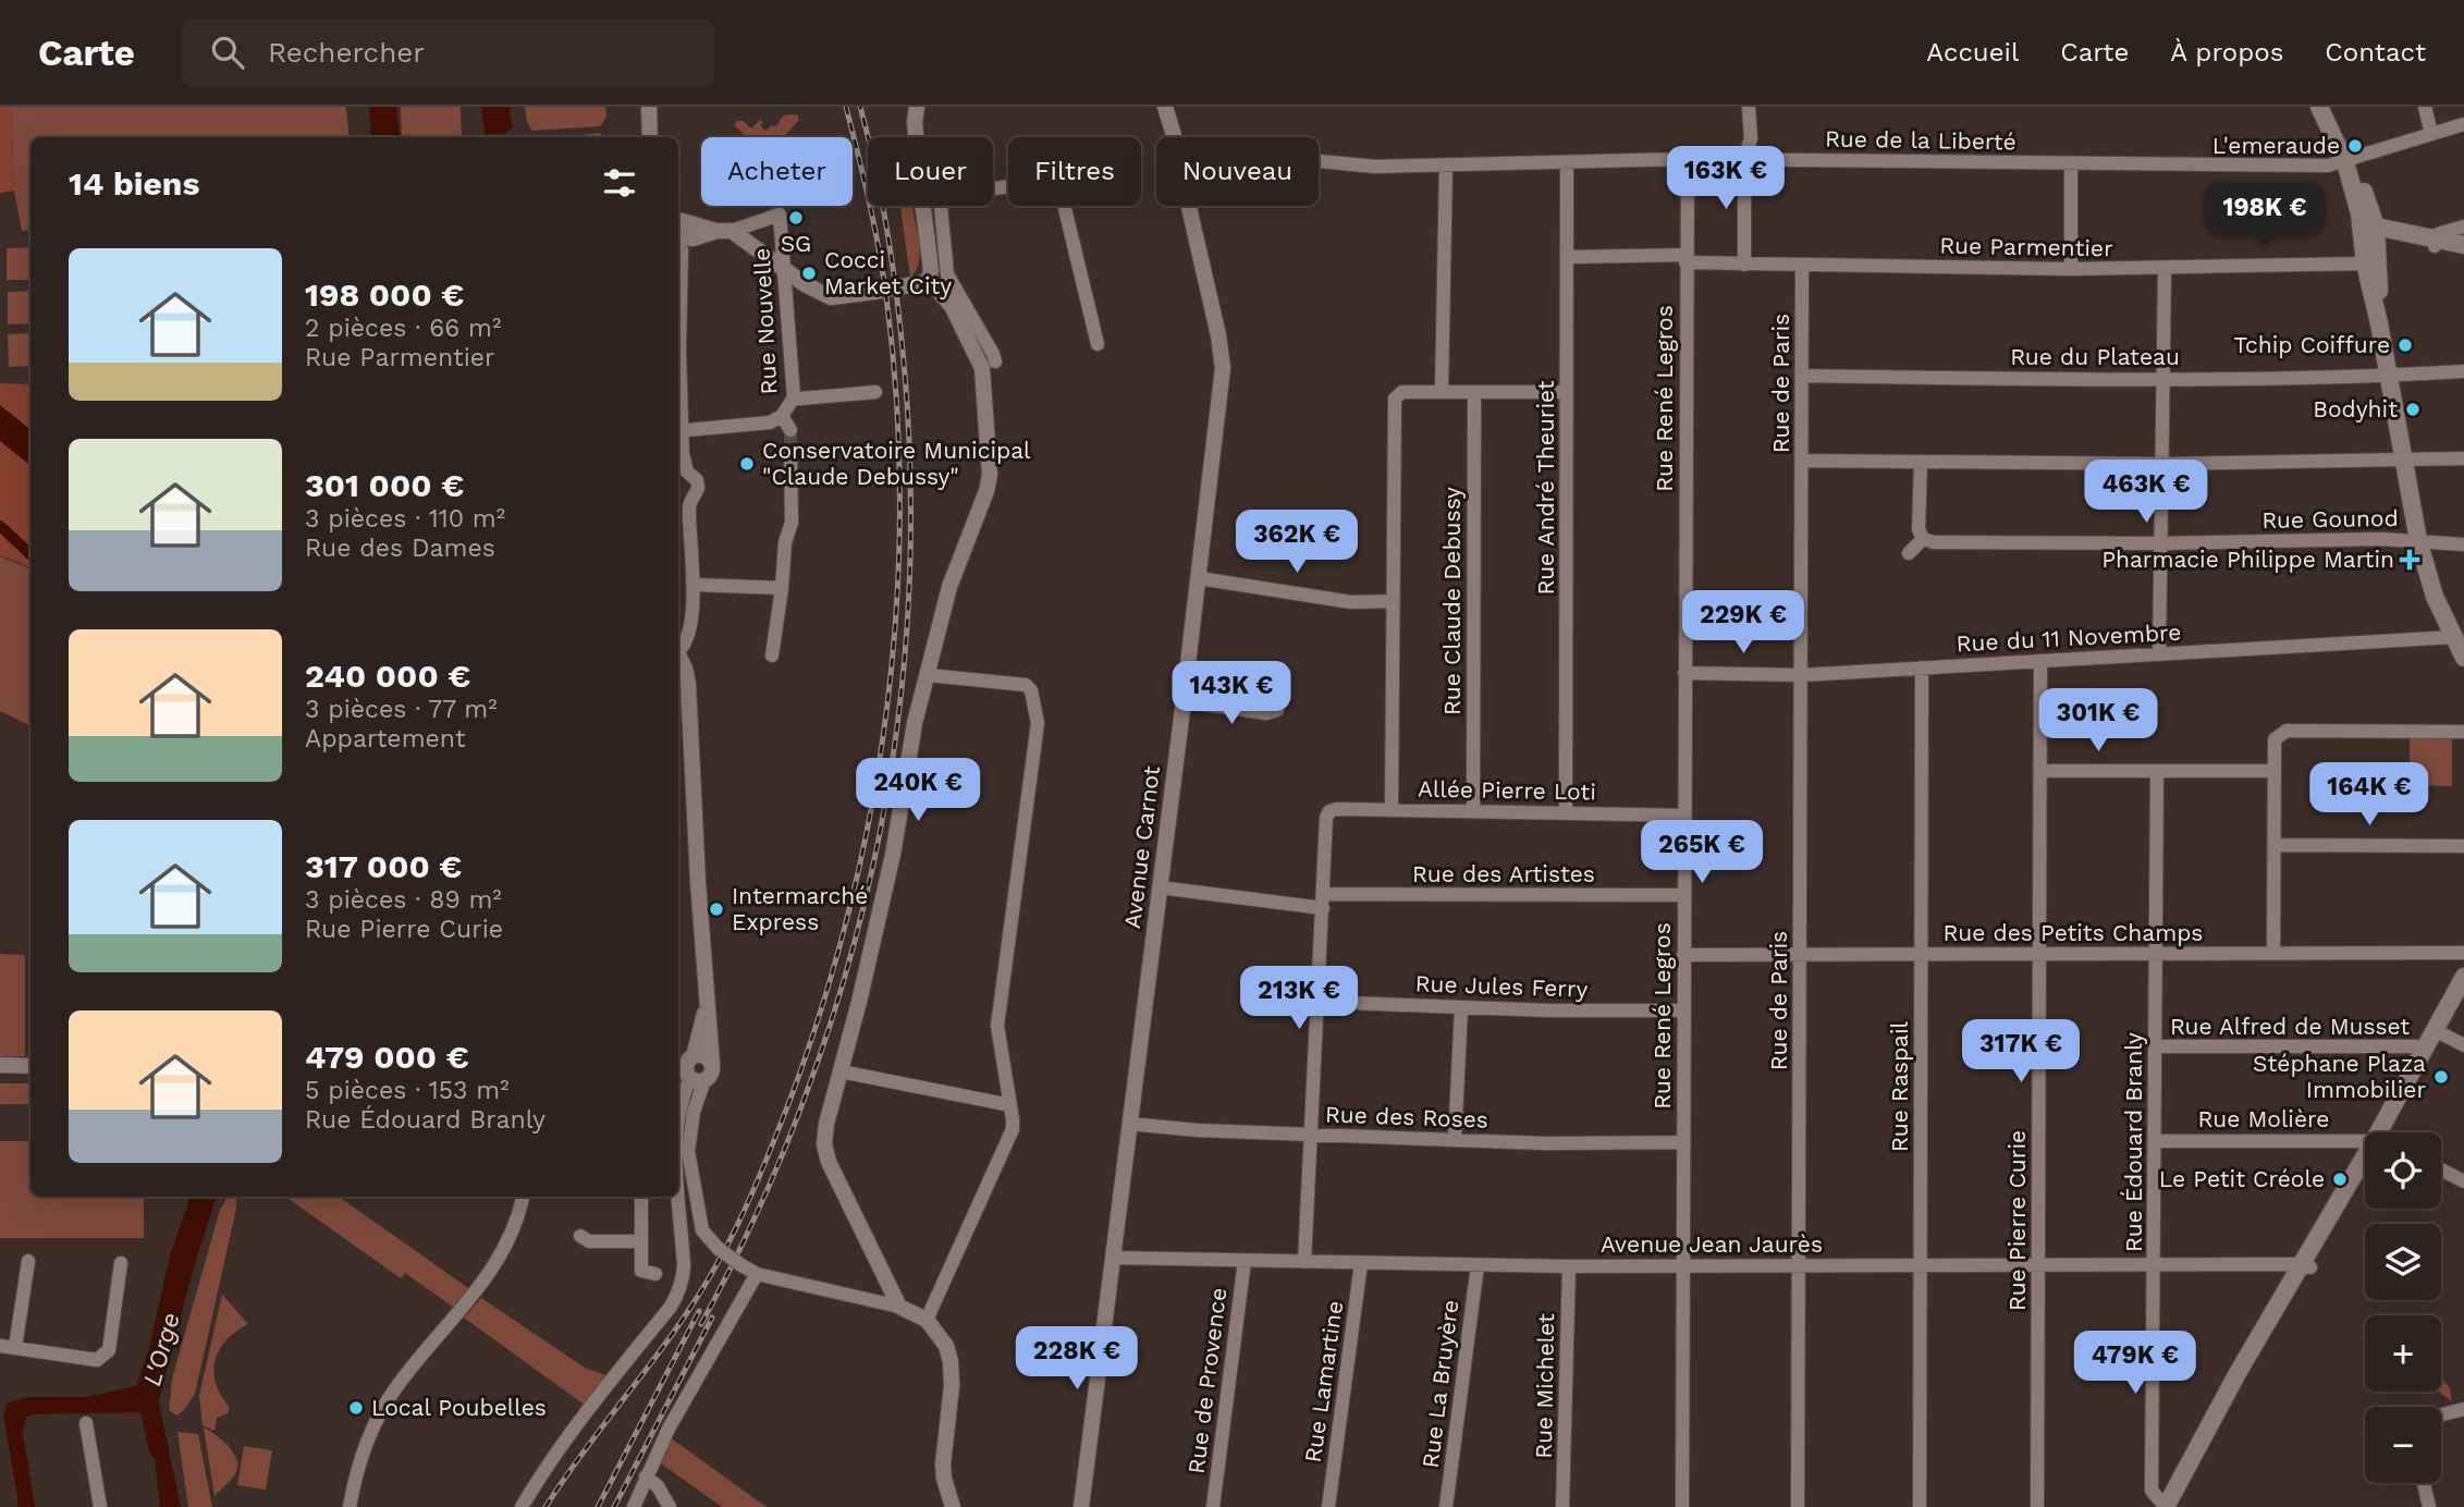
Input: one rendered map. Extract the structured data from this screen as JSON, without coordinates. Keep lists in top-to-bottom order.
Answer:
{
  "streets": {
    "street": [
      "Rue de la Liberté",
      "Rue Parmentier",
      "Rue Nouvelle",
      "Rue du Plateau",
      "Rue de Paris",
      "Rue René Legros",
      "Rue André Theuriet",
      "Rue Gounod",
      "Rue Claude Debussy",
      "Rue du 11 Novembre",
      "Allée Pierre Loti",
      "Avenue Carnot",
      "Rue des Artistes",
      "Rue des Petits Champs",
      "Rue Jules Ferry",
      "Rue Alfred de Musset",
      "Rue Raspail",
      "Rue des Roses",
      "Rue Molière",
      "Rue Édouard Branly",
      "Rue Pierre Curie",
      "Avenue Jean Jaurès",
      "Rue de Provence",
      "Rue Lamartine",
      "Rue La Bruyère",
      "Rue Michelet"
    ]
  },
  "crossings": [
    ["Rue de la Liberté", "Rue René Legros"],
    ["Rue de la Liberté", "Rue André Theuriet"],
    ["Rue Parmentier", "Rue de Paris"],
    ["Rue Parmentier", "Rue René Legros"],
    ["Rue Parmentier", "Rue André Theuriet"],
    ["Rue du Plateau", "Rue de Paris"],
    ["Rue de Paris", "Rue du 11 Novembre"],
    ["Rue de Paris", "Rue des Petits Champs"],
    ["Rue de Paris", "Avenue Jean Jaurès"],
    ["Rue René Legros", "Rue du 11 Novembre"],
    ["Rue René Legros", "Allée Pierre Loti"],
    ["Rue René Legros", "Rue des Artistes"],
    ["Rue René Legros", "Rue des Petits Champs"],
    ["Rue René Legros", "Rue Jules Ferry"],
    ["Rue René Legros", "Rue des Roses"],
    ["Rue René Legros", "Avenue Jean Jaurès"],
    ["Rue André Theuriet", "Allée Pierre Loti"],
    ["Rue Claude Debussy", "Allée Pierre Loti"],
    ["Rue du 11 Novembre", "Rue Raspail"],
    ["Rue du 11 Novembre", "Rue Pierre Curie"],
    ["Allée Pierre Loti", "Rue des Artistes"],
    ["Avenue Carnot", "Rue des Artistes"],
    ["Avenue Carnot", "Rue des Roses"],
    ["Avenue Carnot", "Avenue Jean Jaurès"],
    ["Rue des Petits Champs", "Rue Raspail"],
    ["Rue des Petits Champs", "Rue Édouard Branly"],
    ["Rue des Petits Champs", "Rue Pierre Curie"],
    ["Rue Alfred de Musset", "Rue Édouard Branly"],
    ["Rue Raspail", "Avenue Jean Jaurès"],
    ["Rue Molière", "Rue Édouard Branly"],
    ["Rue Édouard Branly", "Avenue Jean Jaurès"],
    ["Rue Pierre Curie", "Avenue Jean Jaurès"],
    ["Avenue Jean Jaurès", "Rue de Provence"],
    ["Avenue Jean Jaurès", "Rue Lamartine"],
    ["Avenue Jean Jaurès", "Rue La Bruyère"],
    ["Avenue Jean Jaurès", "Rue Michelet"]
  ],
  "water": ["L'Orge"],
  "places": {
    "other": [
      "L'emeraude",
      "SG",
      "Cocci Market City",
      "Tchip Coiffure",
      "Bodyhit",
      "Conservatoire Municipal \"Claude Debussy\"",
      "Intermarché Express",
      "Stéphane Plaza Immobilier",
      "Le Petit Créole",
      "Local Poubelles"
    ],
    "health": ["Pharmacie Philippe Martin"]
  },
  "page": {
    "header": "Carte",
    "search": "Rechercher",
    "nav": [
      "Accueil",
      "Carte",
      "À propos",
      "Contact"
    ],
    "chip": [
      "Acheter",
      "Louer",
      "Filtres",
      "Nouveau"
    ],
    "heading": "14 biens",
    "price": [
      "163K €",
      "198K €",
      "463K €",
      "362K €",
      "229K €",
      "143K €",
      "301K €",
      "240K €",
      "164K €",
      "265K €",
      "213K €",
      "317K €",
      "228K €",
      "479K €"
    ],
    "list": [
      {
        "name": "198 000 €",
        "note": "2 pièces · 66 m² · Rue Parmentier"
      },
      {
        "name": "301 000 €",
        "note": "3 pièces · 110 m² · Rue des Dames"
      },
      {
        "name": "240 000 €",
        "note": "3 pièces · 77 m² · Appartement"
      },
      {
        "name": "317 000 €",
        "note": "3 pièces · 89 m² · Rue Pierre Curie"
      },
      {
        "name": "479 000 €",
        "note": "5 pièces · 153 m² · Rue Édouard Branly"
      }
    ],
    "map_buttons": ["+", "−"]
  }
}
